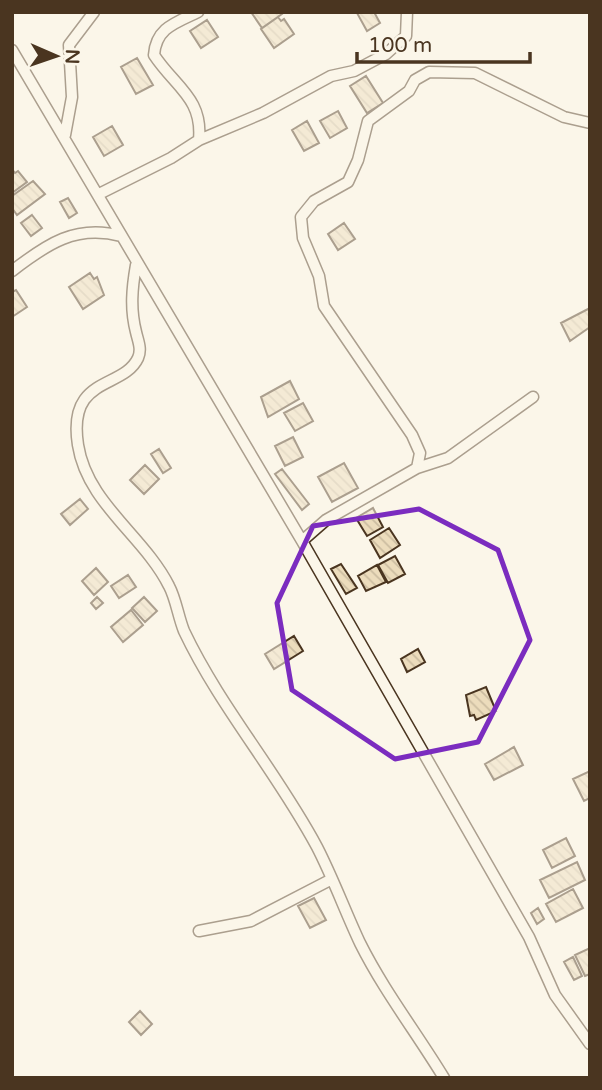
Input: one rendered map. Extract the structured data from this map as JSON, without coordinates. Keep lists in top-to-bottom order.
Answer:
{
  "scale_bar": "100 m",
  "north": "right"
}
